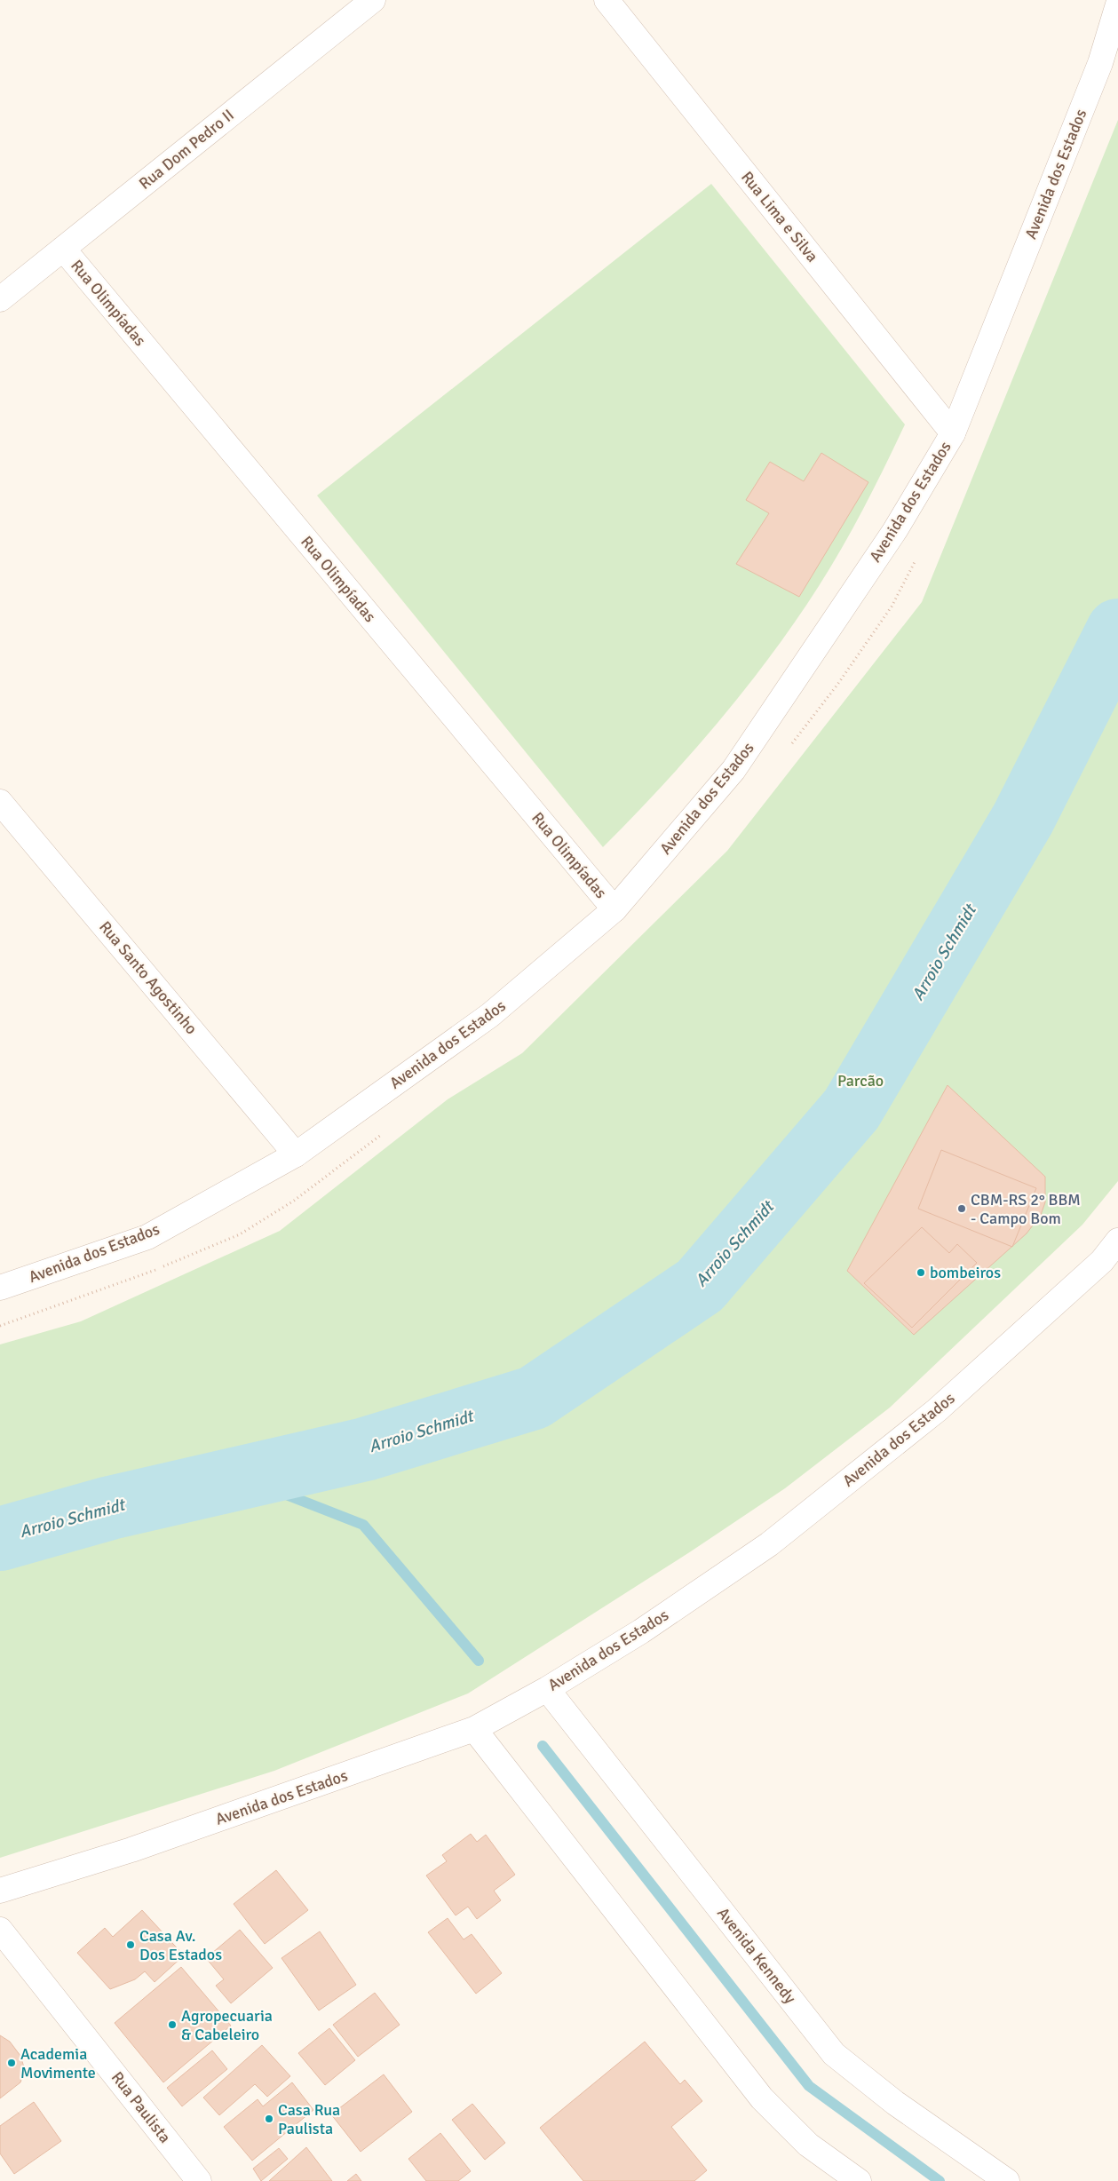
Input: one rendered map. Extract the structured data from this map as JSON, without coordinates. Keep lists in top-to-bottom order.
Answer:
{
  "streets": {
    "street": [
      "Rua Dom Pedro II",
      "Avenida dos Estados",
      "Rua Lima e Silva",
      "Rua Olimpíadas",
      "Rua Santo Agostinho",
      "Avenida Kennedy",
      "Rua Paulista"
    ]
  },
  "crossings": [
    ["Rua Dom Pedro II", "Rua Olimpíadas"],
    ["Avenida dos Estados", "Rua Lima e Silva"],
    ["Avenida dos Estados", "Rua Olimpíadas"],
    ["Avenida dos Estados", "Rua Santo Agostinho"],
    ["Avenida dos Estados", "Avenida Kennedy"]
  ],
  "water": ["Arroio Schmidt"],
  "parks": ["Parcão"],
  "places": [
    "CBM-RS 2° BBM - Campo Bom",
    "bombeiros",
    "Casa Av. Dos Estados",
    "Agropecuaria & Cabeleiro",
    "Academia Movimente",
    "Casa Rua Paulista"
  ]
}
